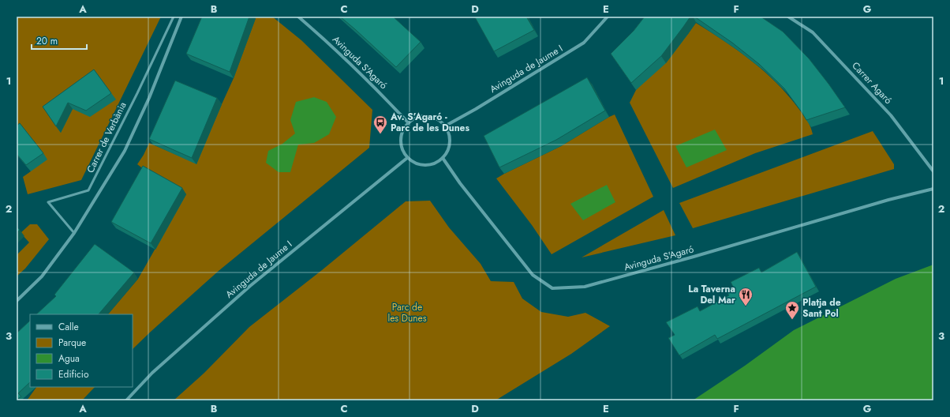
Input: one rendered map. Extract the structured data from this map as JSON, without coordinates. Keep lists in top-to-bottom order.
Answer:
{
  "streets": {
    "street": [
      "Avinguda S'Agaró",
      "Avinguda de Jaume I",
      "Carrer Agaró",
      "Carrer de Verbània"
    ]
  },
  "crossings": [
    ["Avinguda S'Agaró", "Avinguda de Jaume I"]
  ],
  "parks": ["Parc de les Dunes"],
  "places": {
    "bus stop": ["Av. S’Agaró - Parc de les Dunes"],
    "restaurant": ["La Taverna Del Mar"],
    "place": ["Platja de Sant Pol"]
  },
  "legend": [
    "Calle",
    "Parque",
    "Agua",
    "Edificio"
  ],
  "scale_bar": "20 m",
  "grid": {
    "columns": [
      "A",
      "B",
      "C",
      "D",
      "E",
      "F",
      "G"
    ],
    "rows": ["1", "2", "3"]
  }
}
